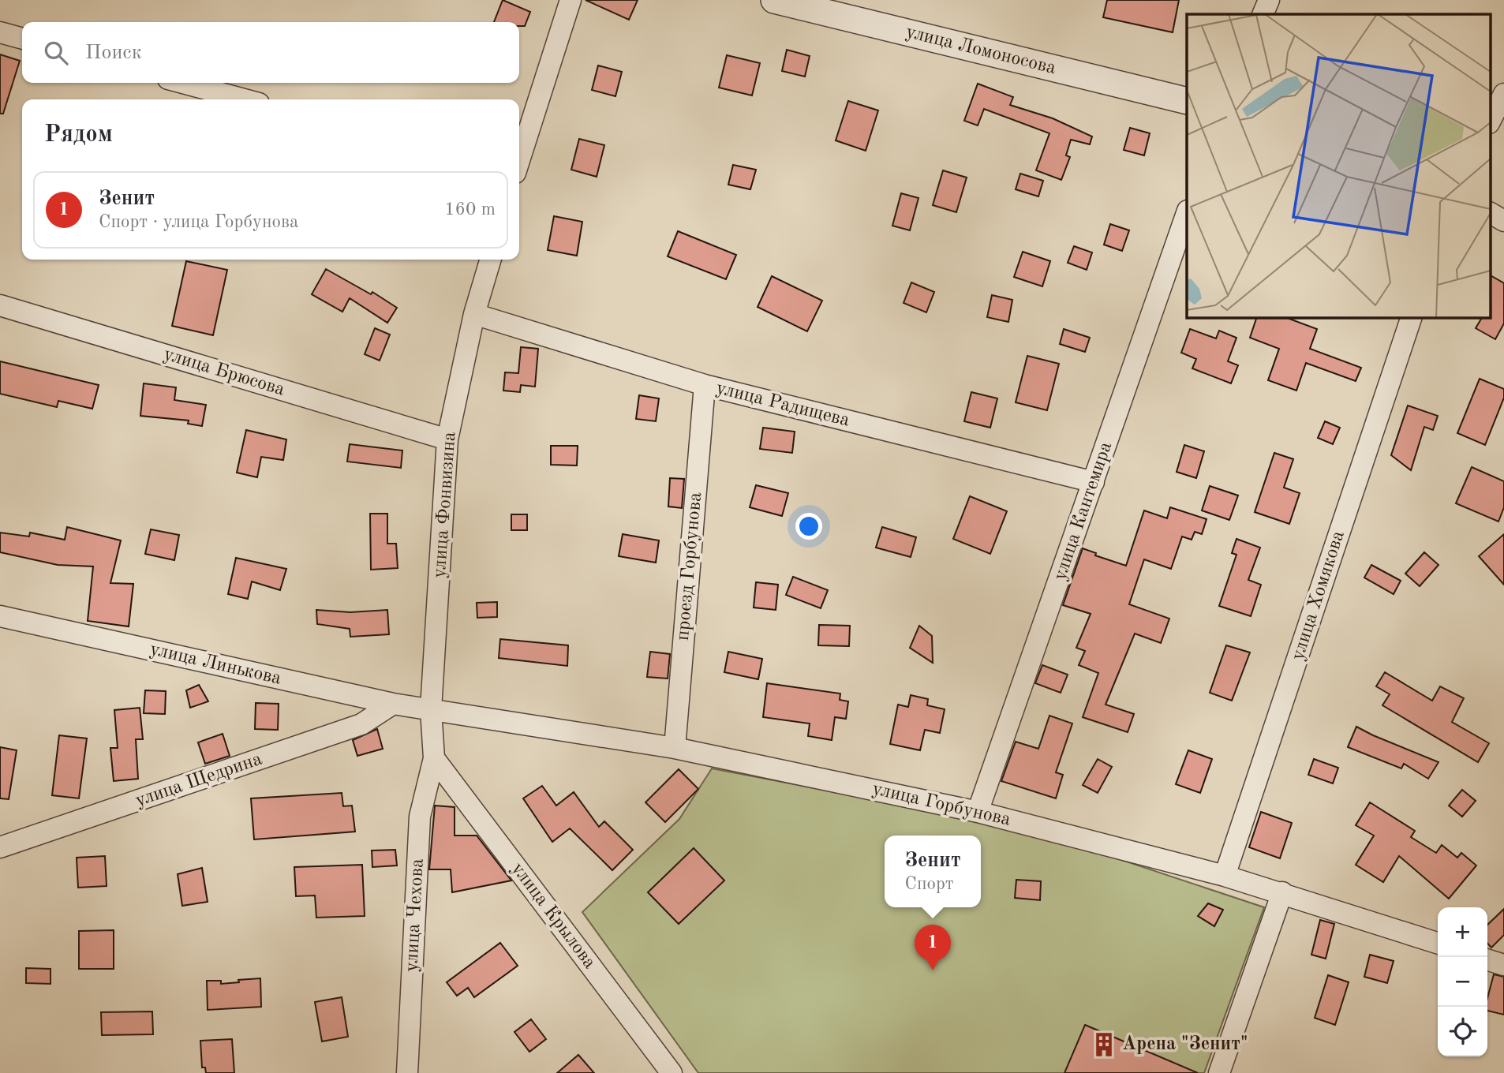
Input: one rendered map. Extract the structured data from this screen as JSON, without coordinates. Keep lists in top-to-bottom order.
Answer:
{
  "streets": {
    "street": [
      "улица Ломоносова",
      "улица Брюсова",
      "улица Радищева",
      "улица Фонвизина",
      "улица Кантемира",
      "проезд Горбунова",
      "улица Хомякова",
      "улица Линькова",
      "улица Щедрина",
      "улица Горбунова",
      "улица Чехова",
      "улица Крылова"
    ]
  },
  "crossings": [
    ["улица Брюсова", "улица Фонвизина"],
    ["улица Радищева", "улица Фонвизина"],
    ["улица Радищева", "улица Кантемира"],
    ["улица Радищева", "проезд Горбунова"],
    ["улица Фонвизина", "улица Линькова"],
    ["улица Фонвизина", "улица Горбунова"],
    ["улица Фонвизина", "улица Чехова"],
    ["улица Фонвизина", "улица Крылова"],
    ["улица Кантемира", "улица Горбунова"],
    ["проезд Горбунова", "улица Горбунова"],
    ["улица Хомякова", "улица Горбунова"],
    ["улица Линькова", "улица Щедрина"],
    ["улица Линькова", "улица Горбунова"],
    ["улица Чехова", "улица Крылова"]
  ],
  "places": {
    "building": ["Арена \"Зенит\""]
  },
  "page": {
    "search": "Поиск",
    "heading": "Рядом",
    "list": [
      {
        "mark": "1",
        "name": "Зенит",
        "note": "Спорт · улица Горбунова",
        "value": "160 m"
      }
    ],
    "popup": ["Зенит", "Спорт"],
    "map_buttons": ["+", "−"],
    "pins": "1"
  }
}
